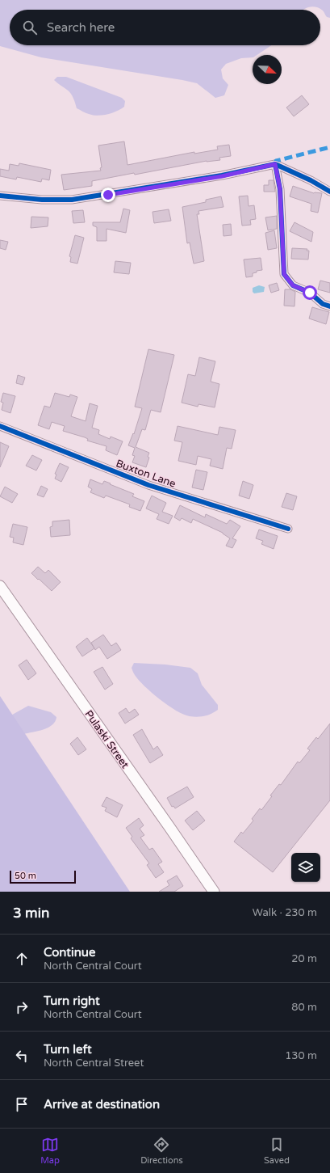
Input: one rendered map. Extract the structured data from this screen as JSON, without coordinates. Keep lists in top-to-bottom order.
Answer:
{
  "streets": {
    "main road": ["Pulaski Street"],
    "street": ["Buxton Lane"]
  },
  "scale_bar": "50 m",
  "north": "bottom right",
  "page": {
    "search": "Search here",
    "scale": "50 m",
    "heading": ["3 min", "Walk · 230 m"],
    "list": [
      ["Continue", "North Central Court", "20 m"],
      ["Turn right", "North Central Court", "80 m"],
      ["Turn left", "North Central Street", "130 m"],
      "Arrive at destination"
    ],
    "nav": ["Map", "Directions", "Saved"]
  }
}
